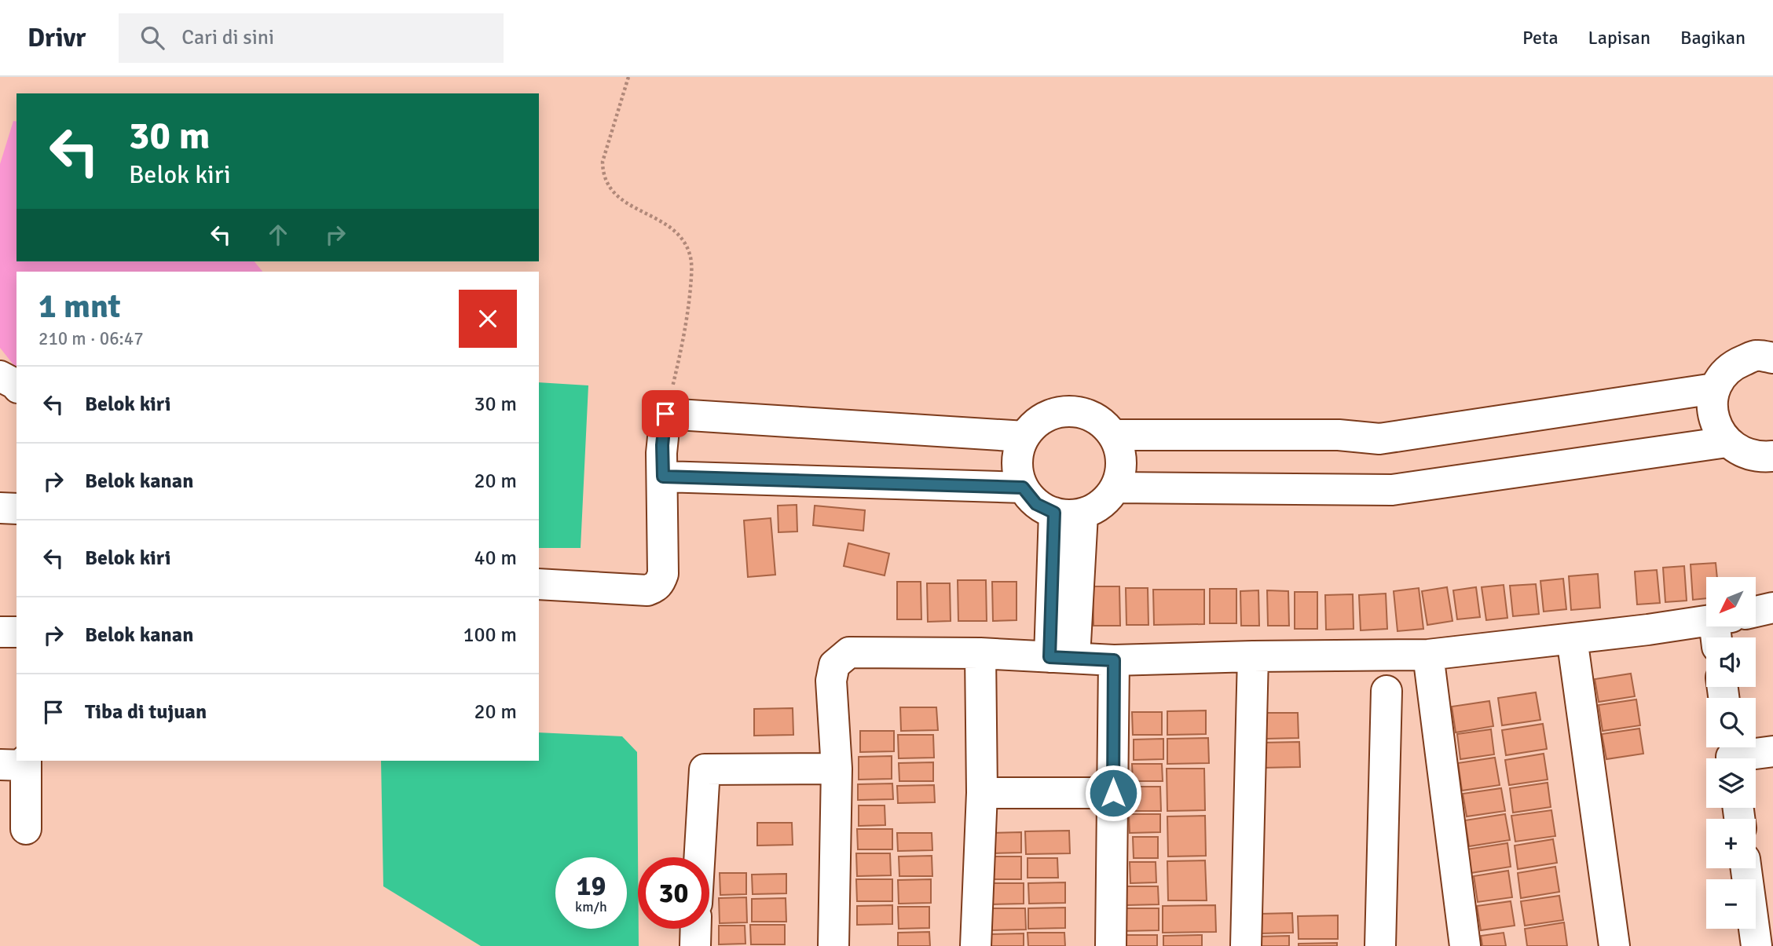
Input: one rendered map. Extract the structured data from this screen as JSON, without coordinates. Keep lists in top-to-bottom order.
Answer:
{
  "north": "bottom left",
  "page": {
    "header": "Drivr",
    "search": "Cari di sini",
    "nav": ["Peta", "Lapisan", "Bagikan"],
    "turn": ["30 m", "Belok kiri"],
    "heading": ["1 mnt", "210 m · 06:47"],
    "list": [
      {
        "name": "Belok kiri",
        "value": "30 m"
      },
      {
        "name": "Belok kanan",
        "value": "20 m"
      },
      {
        "name": "Belok kiri",
        "value": "40 m"
      },
      {
        "name": "Belok kanan",
        "value": "100 m"
      },
      {
        "name": "Tiba di tujuan",
        "value": "20 m"
      }
    ],
    "map_buttons": ["+", "−"],
    "speed": "19 km/h",
    "limit": "30"
  }
}
